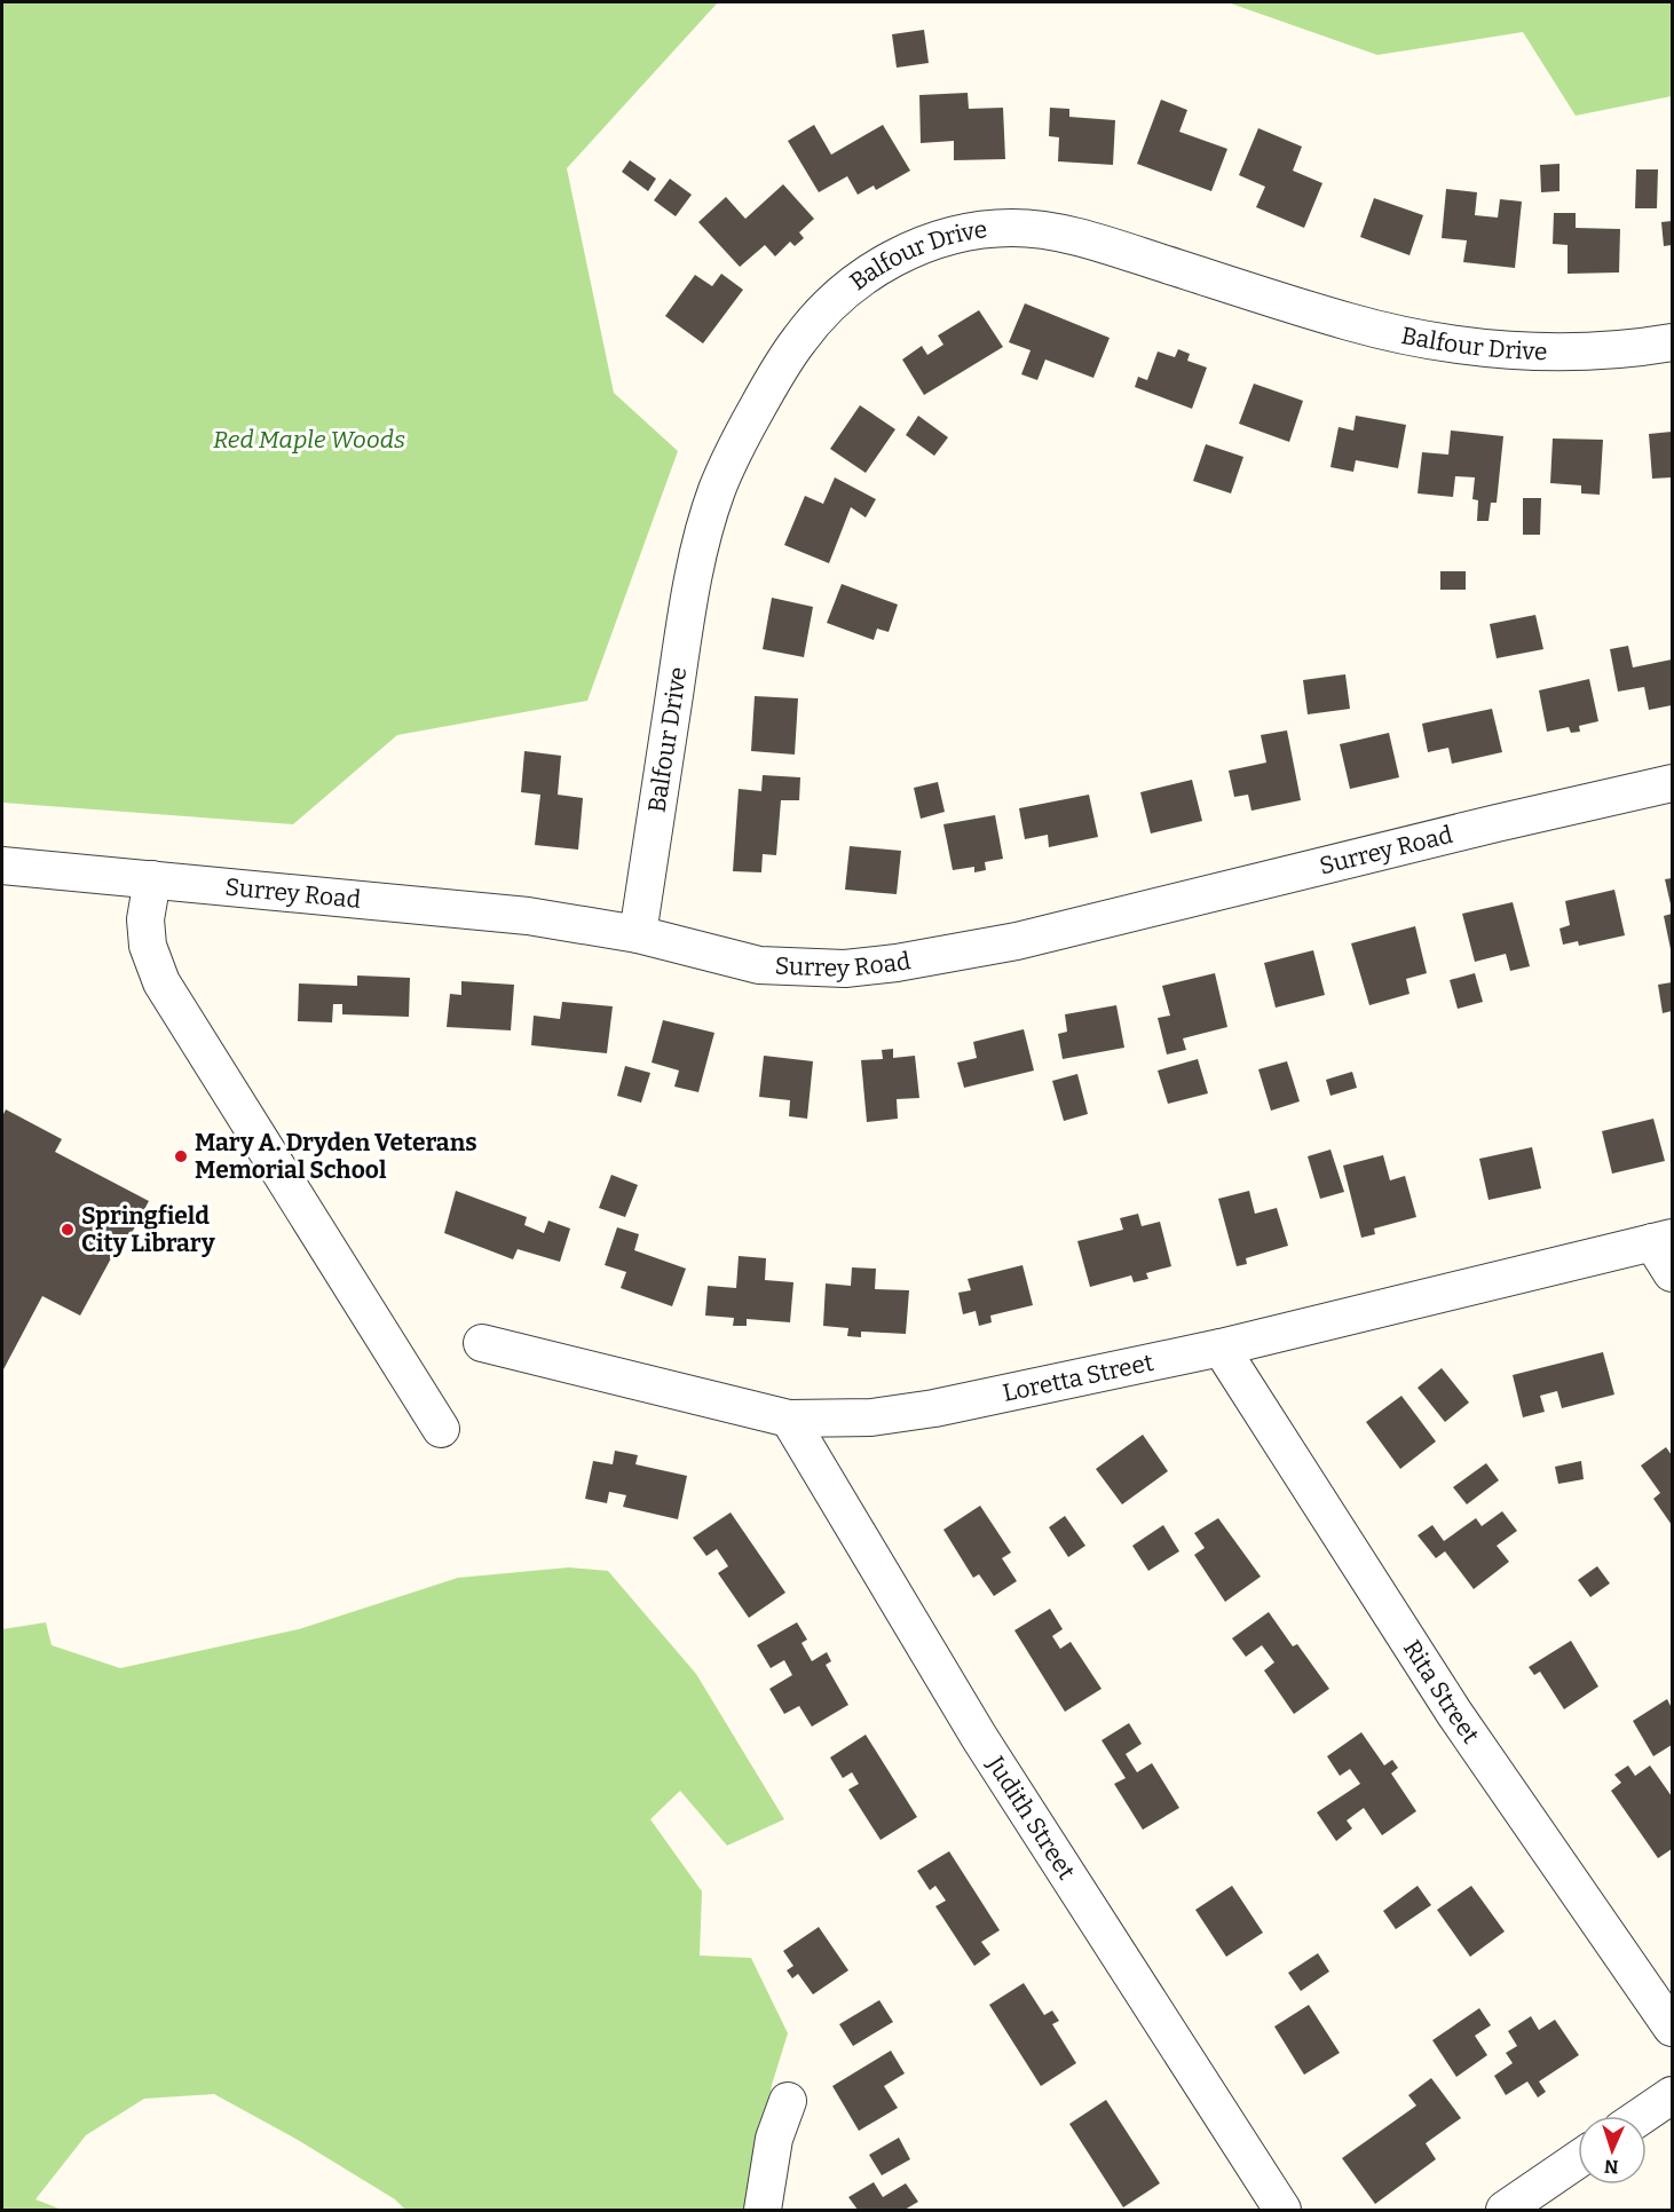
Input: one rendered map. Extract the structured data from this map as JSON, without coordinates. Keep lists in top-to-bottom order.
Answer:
{
  "streets": {
    "street": [
      "Balfour Drive",
      "Surrey Road",
      "Loretta Street",
      "Rita Street",
      "Judith Street"
    ]
  },
  "crossings": [
    ["Balfour Drive", "Surrey Road"],
    ["Loretta Street", "Rita Street"],
    ["Loretta Street", "Judith Street"]
  ],
  "parks": ["Red Maple Woods"],
  "places": ["Mary A. Dryden Veterans Memorial School", "Springfield City Library"],
  "north": "bottom"
}
